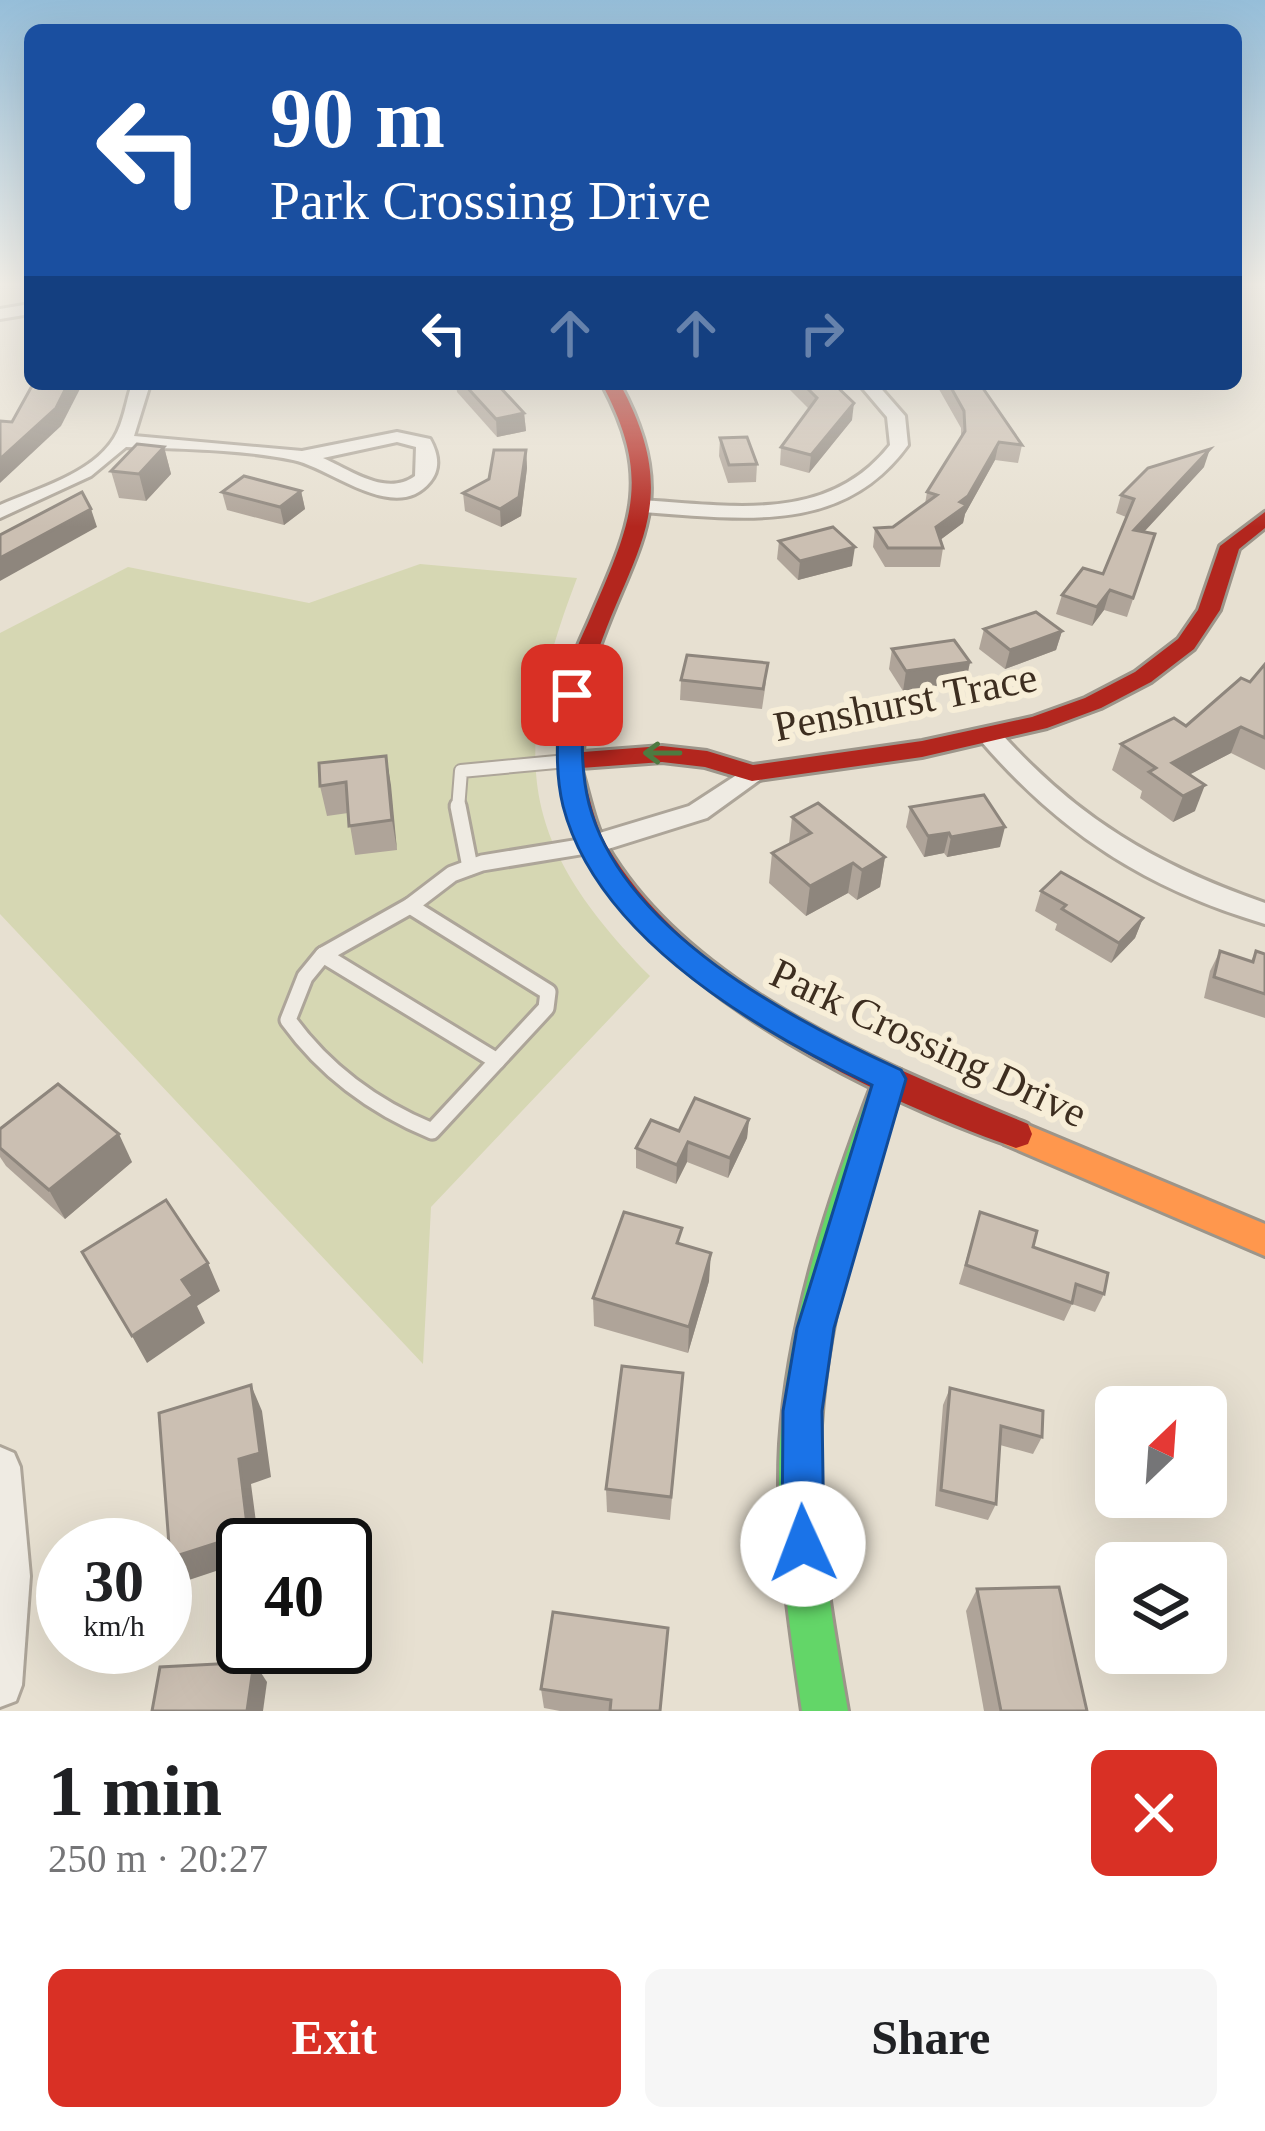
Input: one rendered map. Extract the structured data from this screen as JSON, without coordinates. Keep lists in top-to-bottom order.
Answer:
{
  "streets": {
    "street": ["Penshurst Trace", "Park Crossing Drive"]
  },
  "crossings": [
    ["Penshurst Trace", "Park Crossing Drive"]
  ],
  "north": "top right",
  "page": {
    "turn": ["90 m", "Park Crossing Drive"],
    "speed": "30 km/h",
    "limit": "40",
    "heading": ["1 min", "250 m · 20:27"],
    "buttons": ["Exit", "Share"]
  }
}
